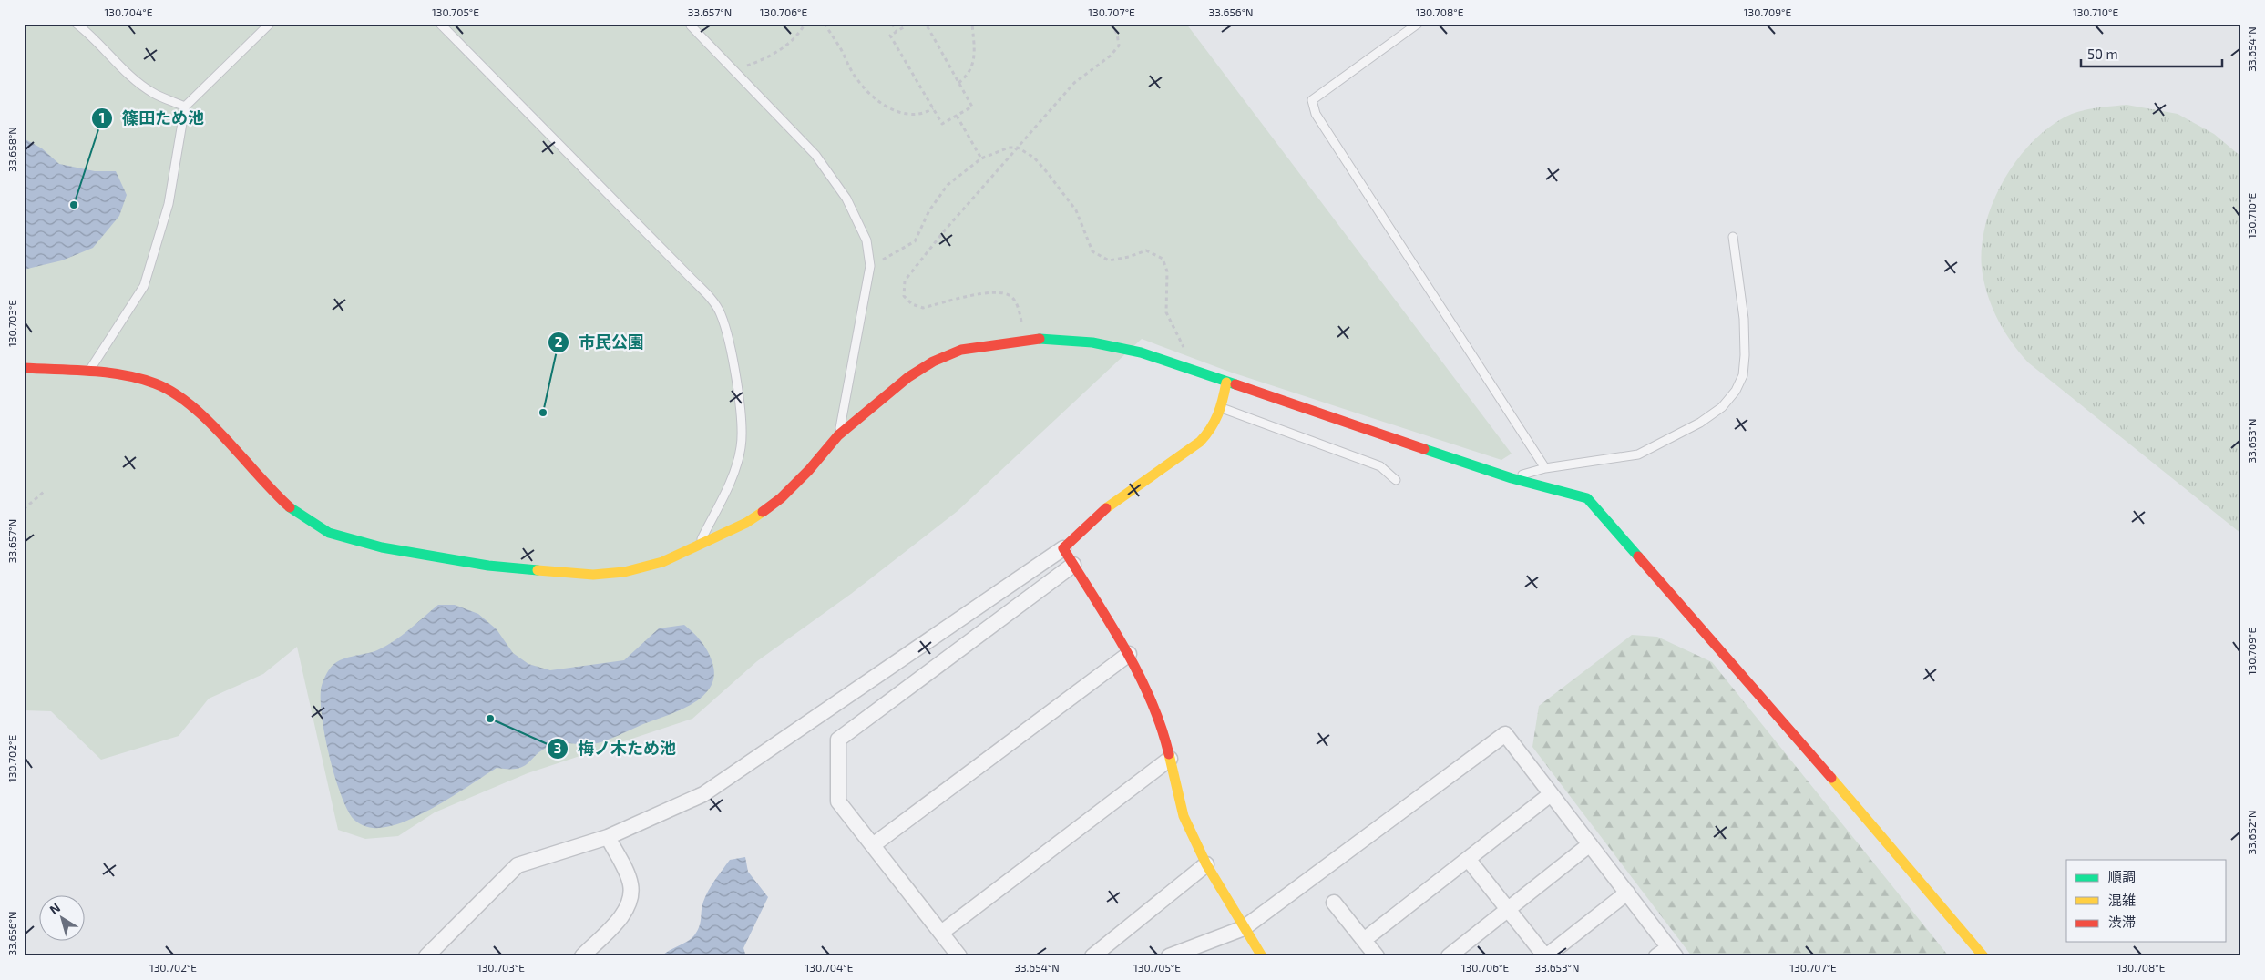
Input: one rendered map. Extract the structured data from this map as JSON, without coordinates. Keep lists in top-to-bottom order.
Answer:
{
  "places": ["篠田ため池", "市民公園", "梅ノ木ため池"],
  "legend": ["順調", "混雑", "渋滞"],
  "scale_bar": "50 m",
  "north": "top left",
  "coordinates": [
    "130.704°E",
    "130.705°E",
    "33.657°N",
    "130.706°E",
    "130.707°E",
    "33.656°N",
    "130.708°E",
    "130.709°E",
    "130.710°E",
    "33.654°N",
    "33.658°N",
    "130.703°E",
    "33.653°N",
    "130.702°E",
    "33.652°N"
  ]
}
